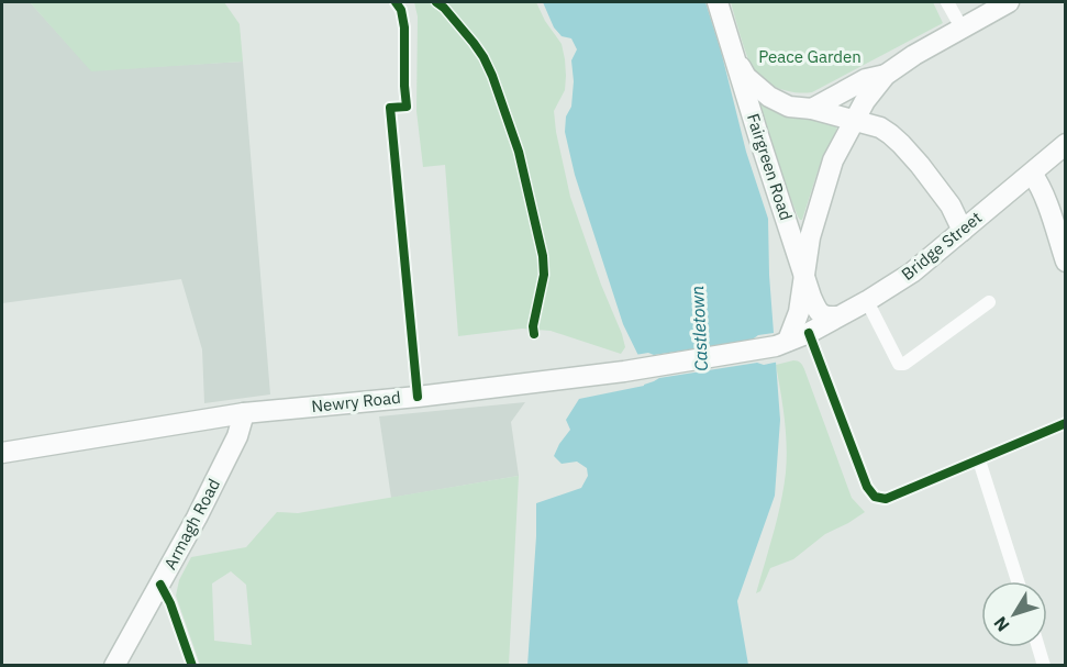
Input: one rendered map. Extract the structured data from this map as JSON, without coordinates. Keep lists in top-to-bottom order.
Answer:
{
  "streets": {
    "main road": [
      "Fairgreen Road",
      "Bridge Street",
      "Newry Road",
      "Armagh Road"
    ]
  },
  "crossings": [
    ["Fairgreen Road", "Bridge Street"],
    ["Bridge Street", "Newry Road"],
    ["Newry Road", "Armagh Road"]
  ],
  "water": ["Castletown"],
  "parks": ["Peace Garden"],
  "north": "bottom left"
}
